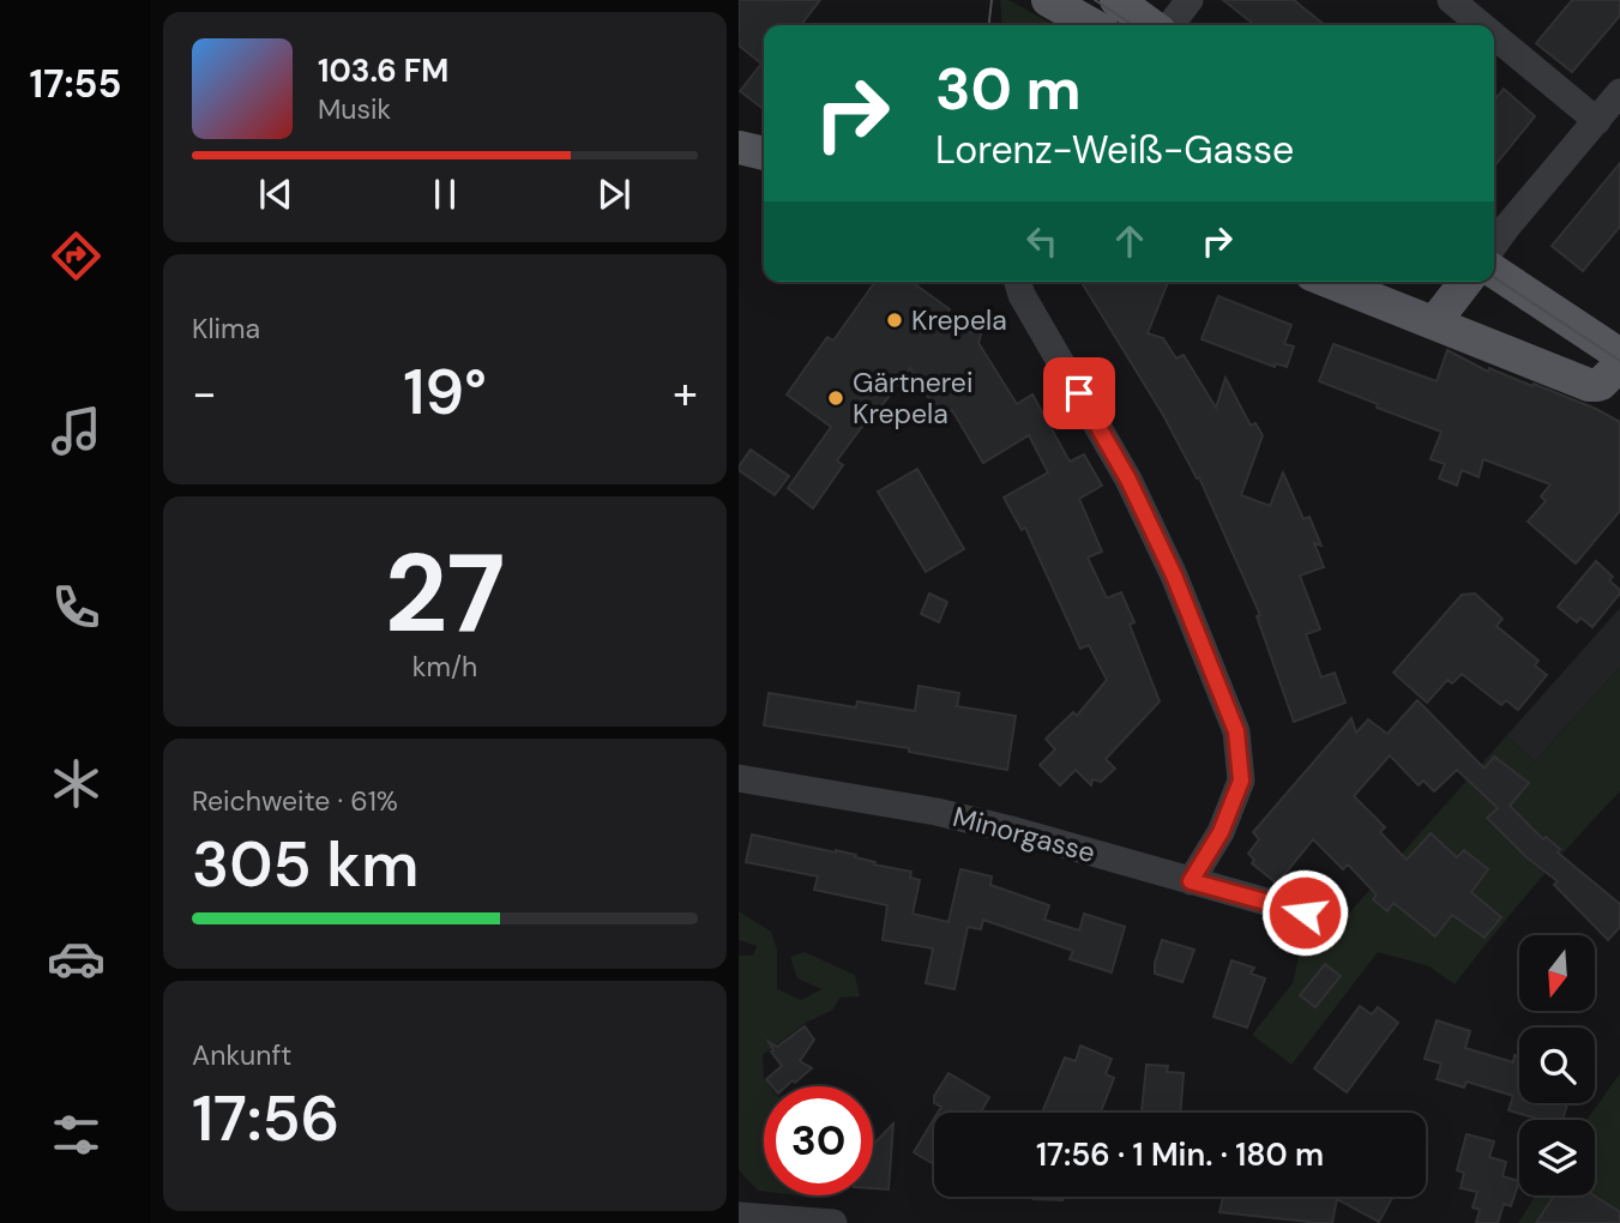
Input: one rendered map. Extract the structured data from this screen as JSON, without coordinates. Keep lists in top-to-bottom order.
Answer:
{
  "streets": {
    "street": ["Minorgasse"]
  },
  "places": ["Krepela", "Gärtnerei Krepela"],
  "north": "bottom",
  "page": {
    "tabs": "17:55",
    "turn": ["30 m", "Lorenz-Weiß-Gasse"],
    "song": ["103.6 FM", "Musik"],
    "tile": [
      "Klima",
      ["27", "km/h"],
      ["Reichweite · 61%", "305 km"],
      ["Ankunft", "17:56"]
    ],
    "heat": ["−", "19°", "+"],
    "limit": "30",
    "trip": "17:56 · 1 Min. · 180 m"
  }
}
